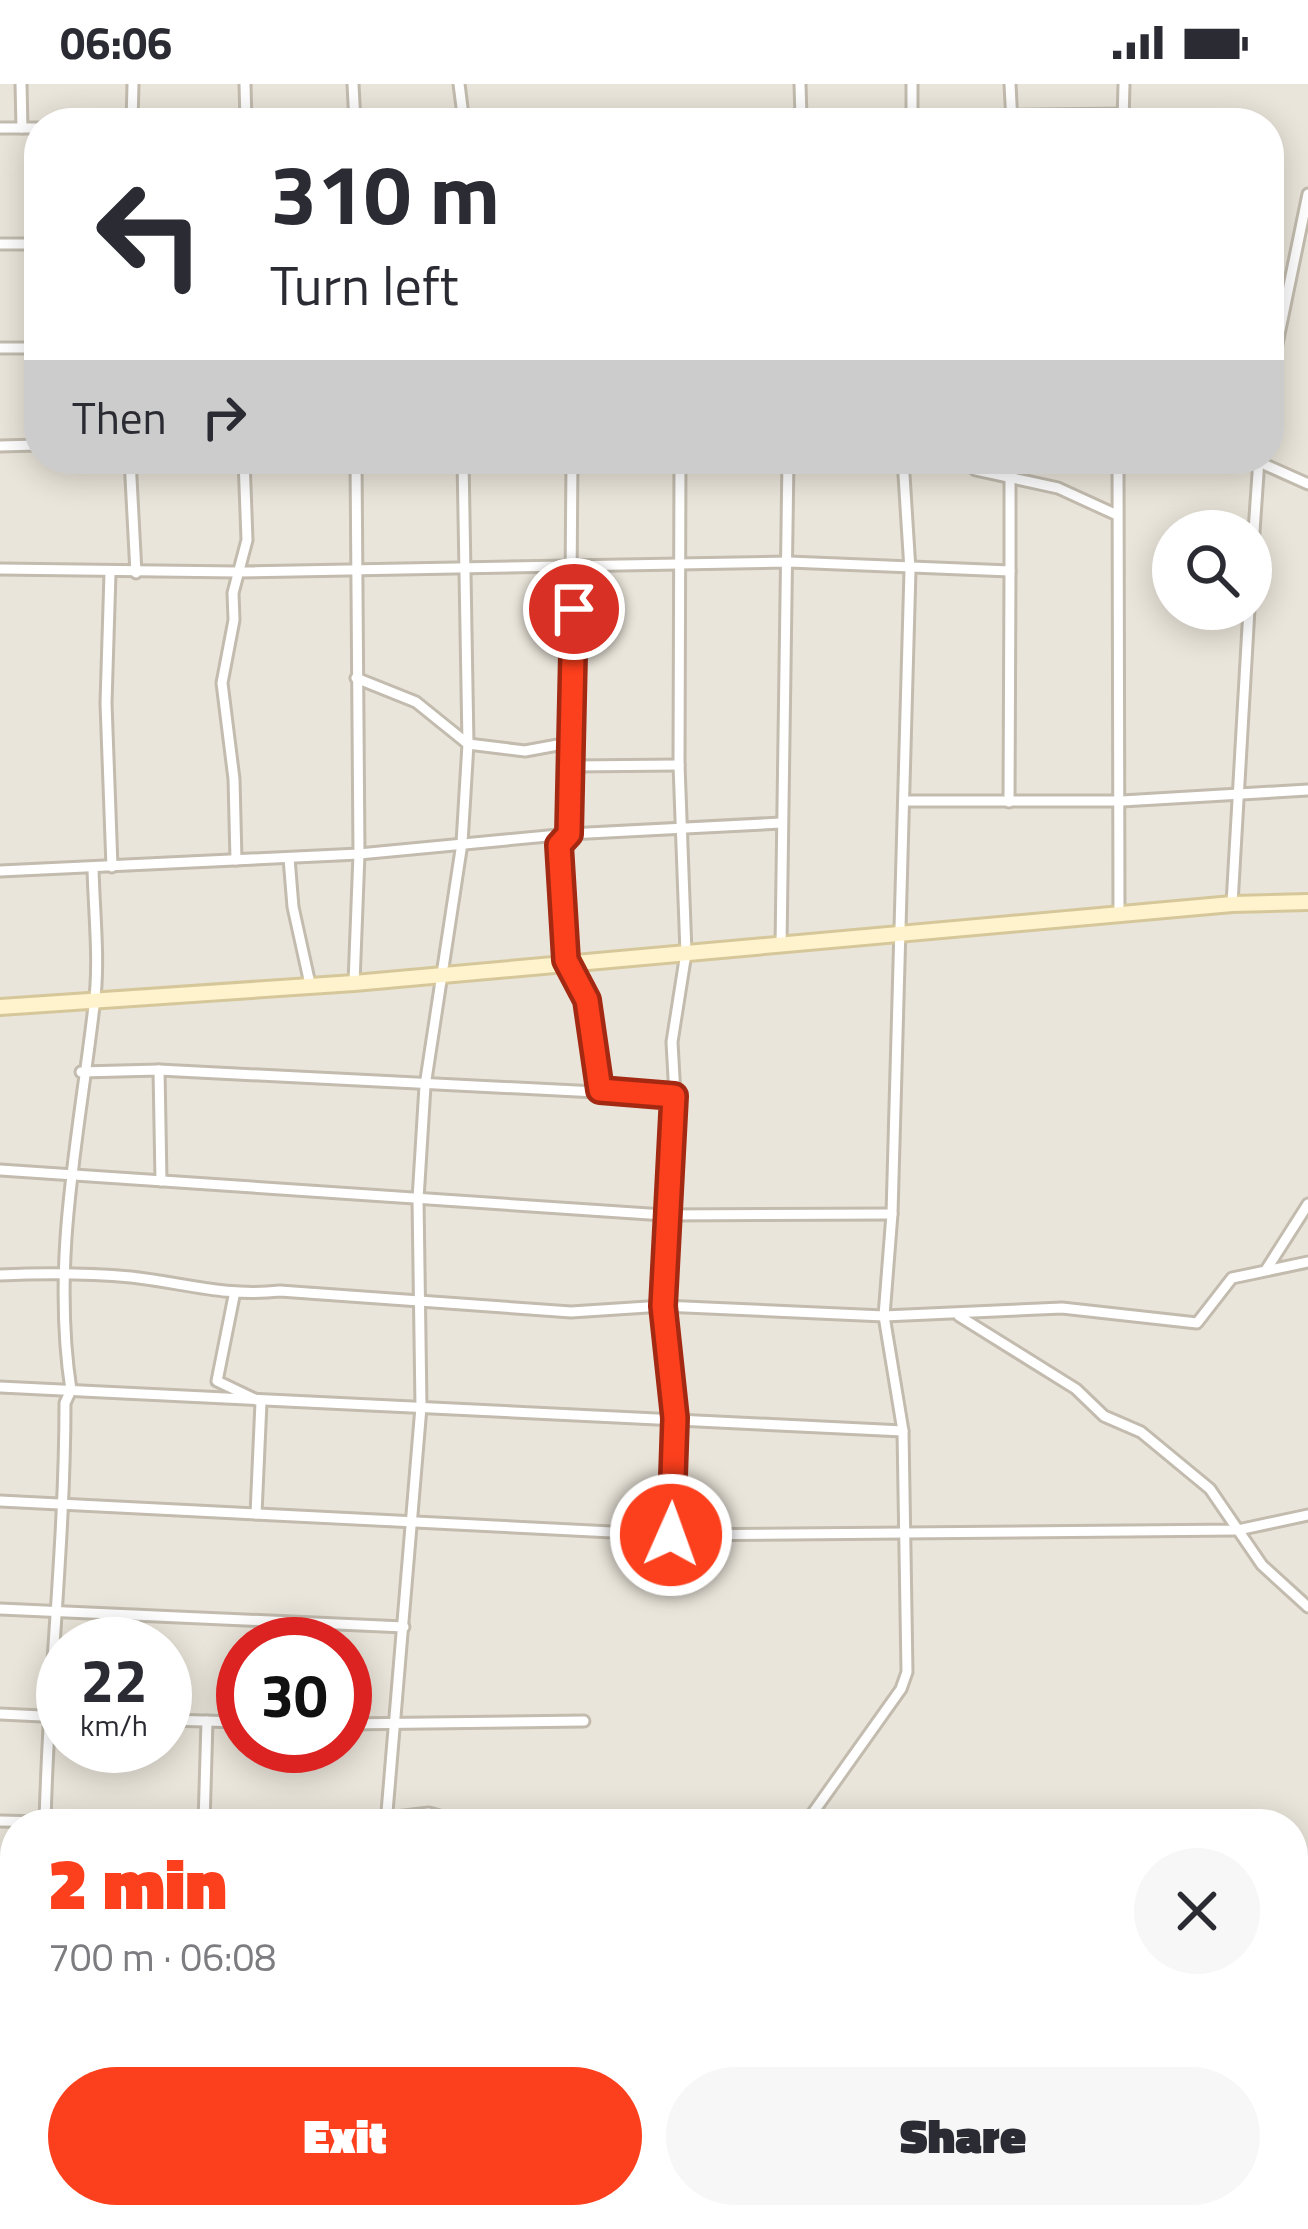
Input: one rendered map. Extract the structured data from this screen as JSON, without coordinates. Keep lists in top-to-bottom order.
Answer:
{
  "page": {
    "status": "06:06",
    "turn": ["310 m", "Turn left"],
    "then": "Then",
    "speed": "22 km/h",
    "limit": "30",
    "heading": ["2 min", "700 m · 06:08"],
    "buttons": ["Exit", "Share"]
  }
}
